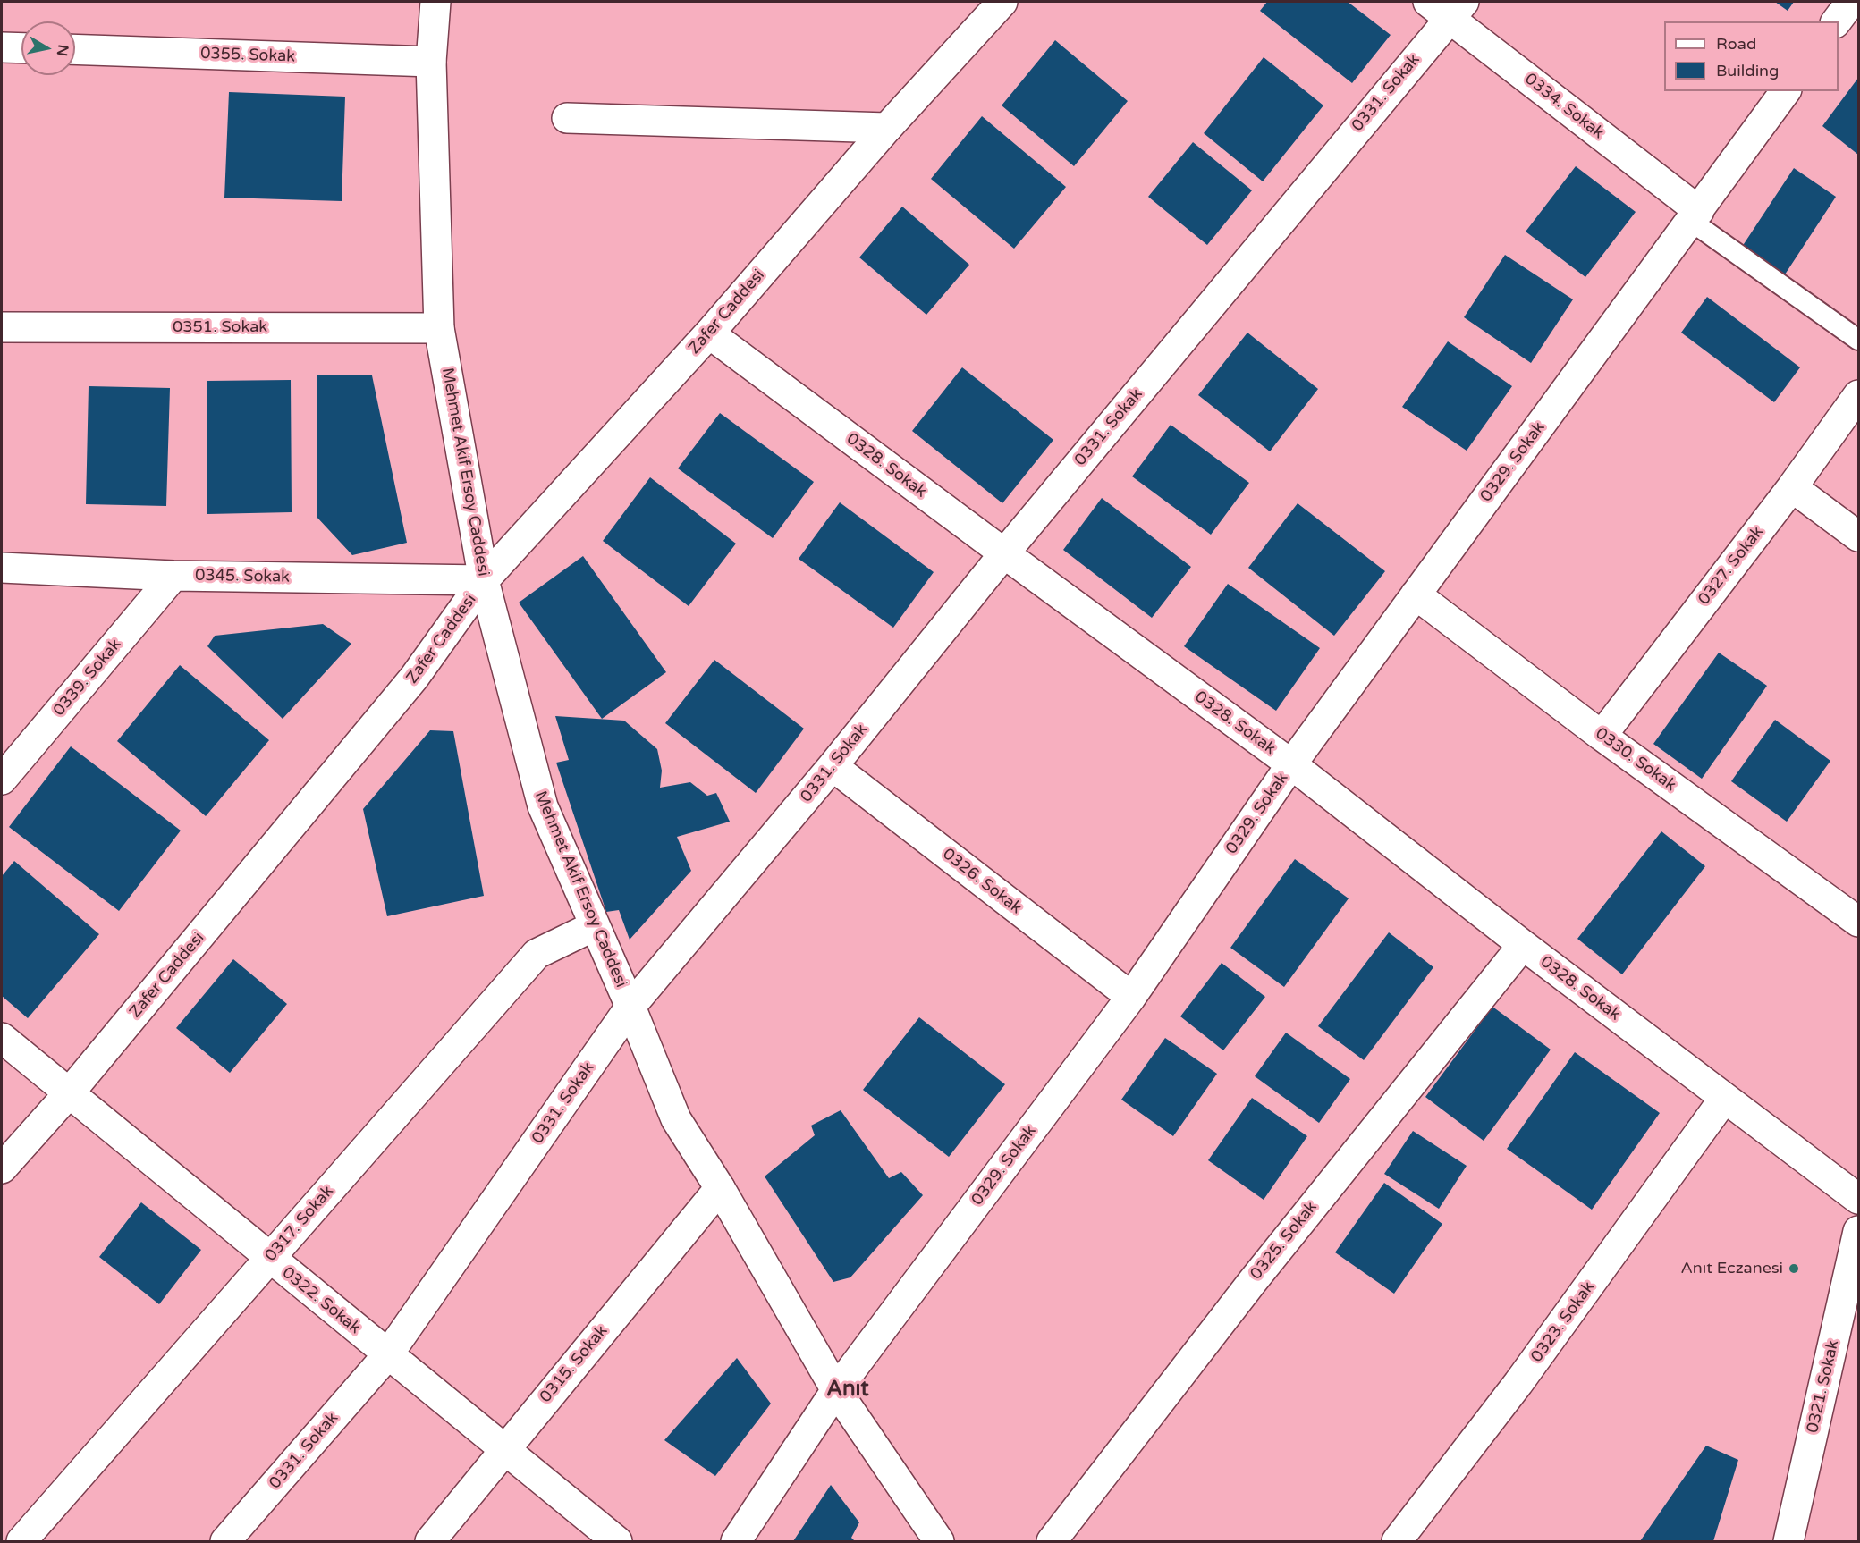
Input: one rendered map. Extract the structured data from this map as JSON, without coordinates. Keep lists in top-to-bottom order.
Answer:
{
  "streets": {
    "street": [
      "0355. Sokak",
      "0331. Sokak",
      "0334. Sokak",
      "Zafer Caddesi",
      "0351. Sokak",
      "0329. Sokak",
      "0328. Sokak",
      "Mehmet Akif Ersoy Caddesi",
      "0327. Sokak",
      "0345. Sokak",
      "0339. Sokak",
      "0330. Sokak",
      "0326. Sokak",
      "0317. Sokak",
      "0325. Sokak",
      "0322. Sokak",
      "0323. Sokak",
      "0315. Sokak",
      "0321. Sokak"
    ]
  },
  "crossings": [
    ["0355. Sokak", "Mehmet Akif Ersoy Caddesi"],
    ["0331. Sokak", "0334. Sokak"],
    ["0331. Sokak", "0328. Sokak"],
    ["0331. Sokak", "Mehmet Akif Ersoy Caddesi"],
    ["0331. Sokak", "0326. Sokak"],
    ["0331. Sokak", "0322. Sokak"],
    ["0334. Sokak", "0329. Sokak"],
    ["Zafer Caddesi", "0328. Sokak"],
    ["Zafer Caddesi", "Mehmet Akif Ersoy Caddesi"],
    ["Zafer Caddesi", "0345. Sokak"],
    ["Zafer Caddesi", "0322. Sokak"],
    ["0351. Sokak", "Mehmet Akif Ersoy Caddesi"],
    ["0329. Sokak", "0328. Sokak"],
    ["0329. Sokak", "Mehmet Akif Ersoy Caddesi"],
    ["0329. Sokak", "0330. Sokak"],
    ["0329. Sokak", "0326. Sokak"],
    ["0328. Sokak", "0325. Sokak"],
    ["0328. Sokak", "0323. Sokak"],
    ["Mehmet Akif Ersoy Caddesi", "0345. Sokak"],
    ["Mehmet Akif Ersoy Caddesi", "0317. Sokak"],
    ["Mehmet Akif Ersoy Caddesi", "0315. Sokak"],
    ["0327. Sokak", "0330. Sokak"],
    ["0345. Sokak", "0339. Sokak"],
    ["0317. Sokak", "0322. Sokak"],
    ["0322. Sokak", "0315. Sokak"]
  ],
  "districts": ["Anıt"],
  "places": ["Anıt Eczanesi"],
  "legend": ["Road", "Building"],
  "north": "right"
}
